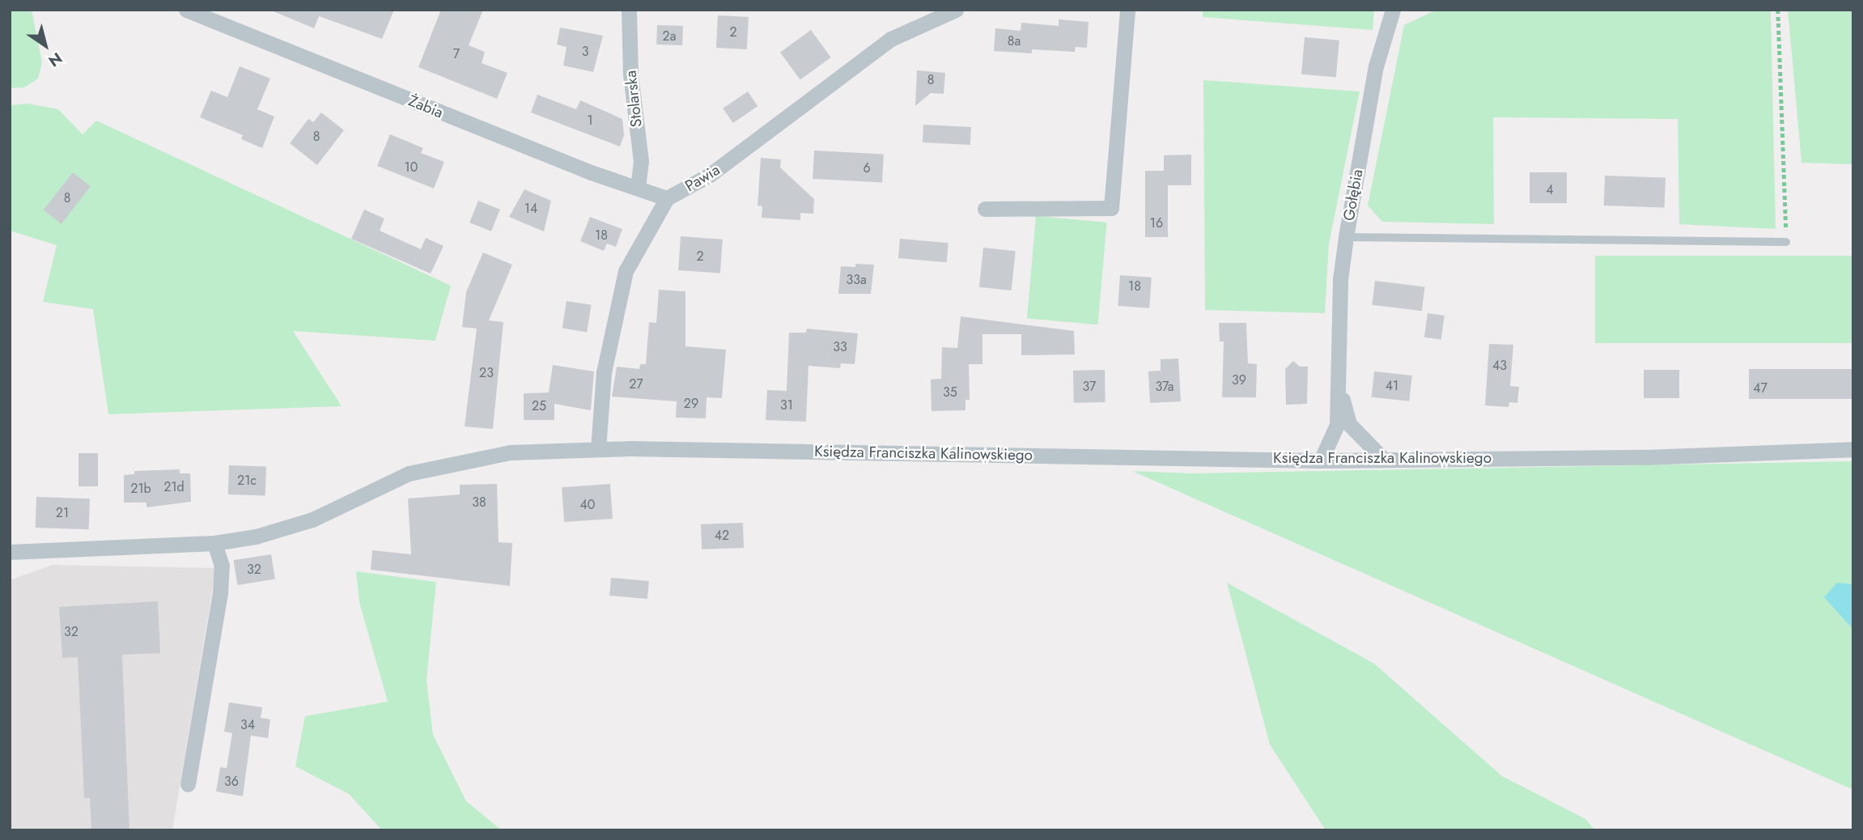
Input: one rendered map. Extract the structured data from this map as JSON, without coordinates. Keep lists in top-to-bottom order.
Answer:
{
  "streets": {
    "street": [
      "Stolarska",
      "Żabia",
      "Pawia",
      "Gołębia",
      "Księdza Franciszka Kalinowskiego"
    ]
  },
  "crossings": [
    ["Stolarska", "Żabia"],
    ["Żabia", "Pawia"],
    ["Pawia", "Księdza Franciszka Kalinowskiego"],
    ["Gołębia", "Księdza Franciszka Kalinowskiego"]
  ],
  "house_numbers": [
    "2",
    "2a",
    "8a",
    "3",
    "7",
    "8",
    "1",
    "8",
    "10",
    "6",
    "4",
    "8",
    "14",
    "16",
    "18",
    "2",
    "33a",
    "18",
    "33",
    "43",
    "23",
    "39",
    "27",
    "41",
    "37",
    "37a",
    "47",
    "35",
    "29",
    "31",
    "25",
    "21c",
    "21d",
    "21b",
    "38",
    "40",
    "21",
    "42",
    "32",
    "32",
    "34",
    "36"
  ],
  "north": "bottom right"
}
